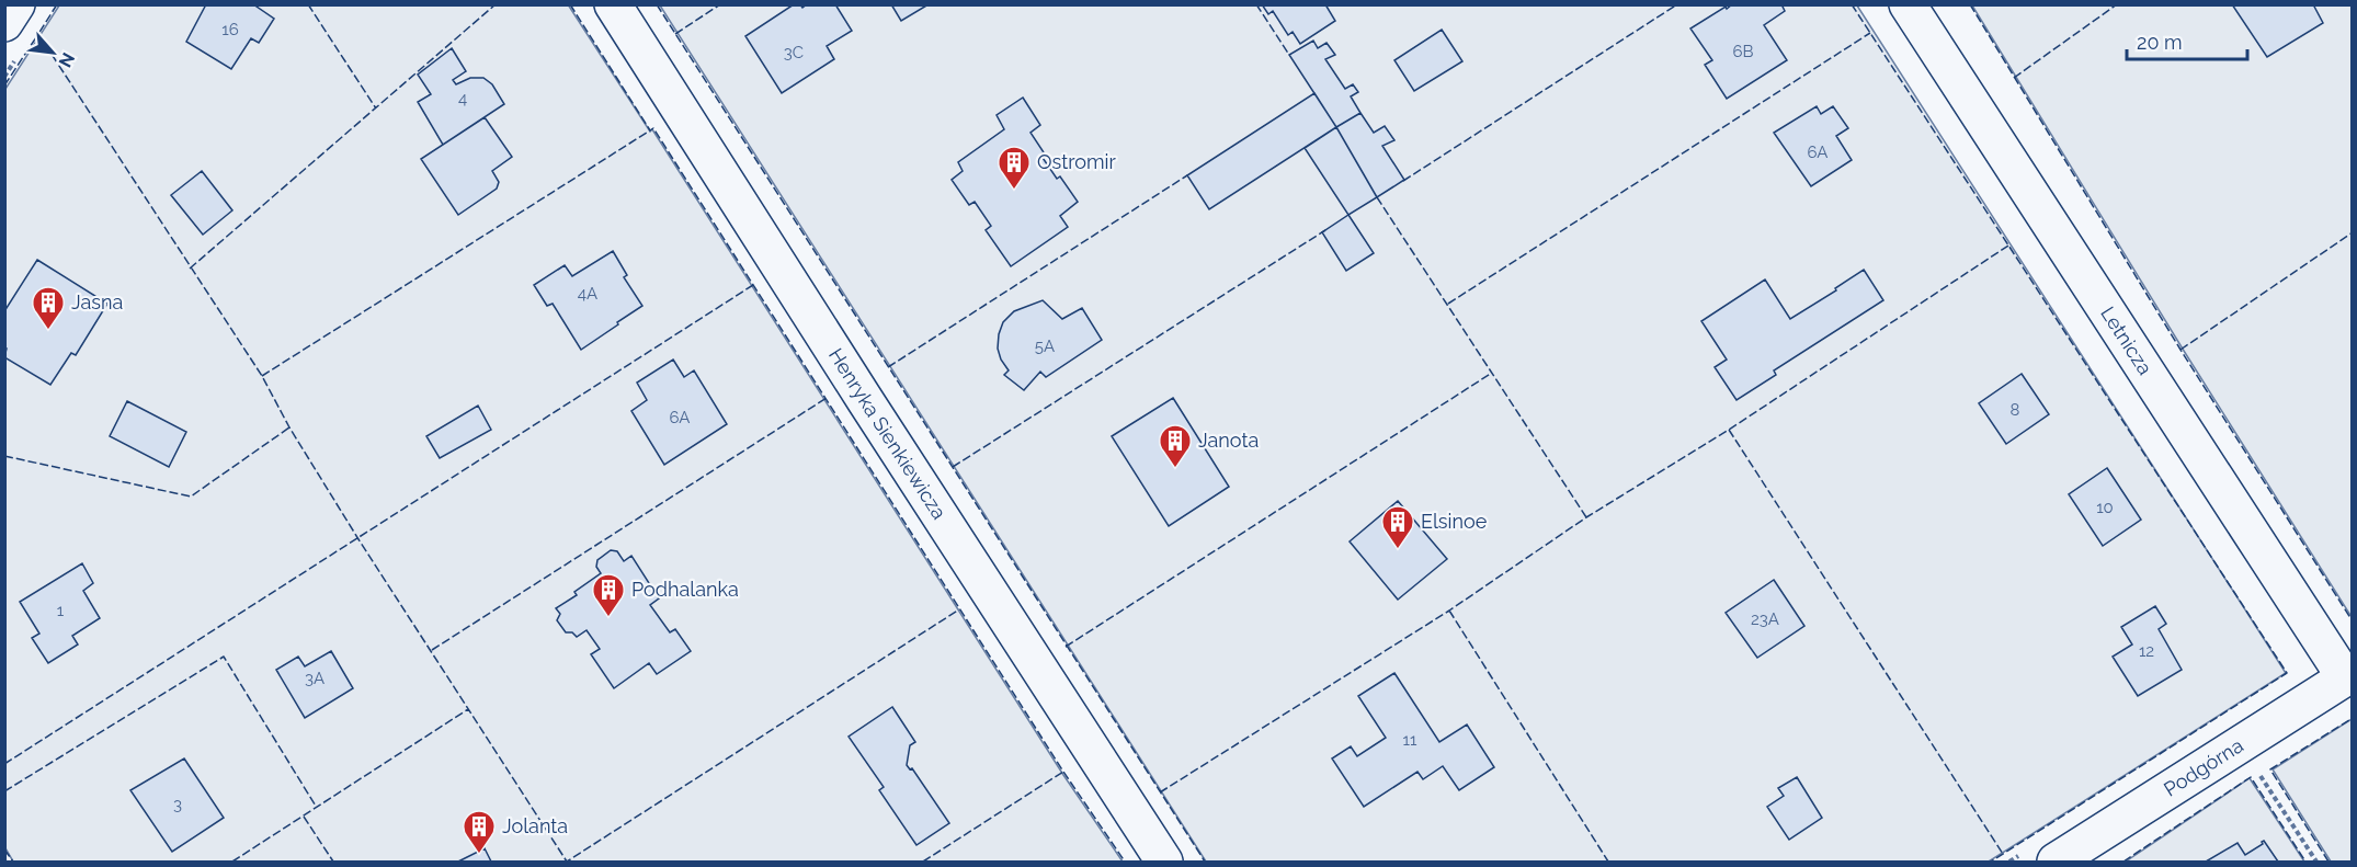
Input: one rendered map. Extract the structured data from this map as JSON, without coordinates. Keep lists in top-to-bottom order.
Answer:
{
  "streets": {
    "street": ["Letnicza", "Henryka Sienkiewicza", "Podgórna"]
  },
  "crossings": [
    ["Letnicza", "Podgórna"]
  ],
  "places": {
    "building": [
      "Ostromir",
      "Jasna",
      "Janota",
      "Elsinoe",
      "Podhalanka",
      "Jolanta"
    ]
  },
  "house_numbers": [
    "16",
    "6B",
    "3C",
    "4",
    "6A",
    "4A",
    "5A",
    "8",
    "6A",
    "10",
    "1",
    "23A",
    "12",
    "3A",
    "11",
    "3"
  ],
  "scale_bar": "20 m",
  "north": "bottom right"
}
